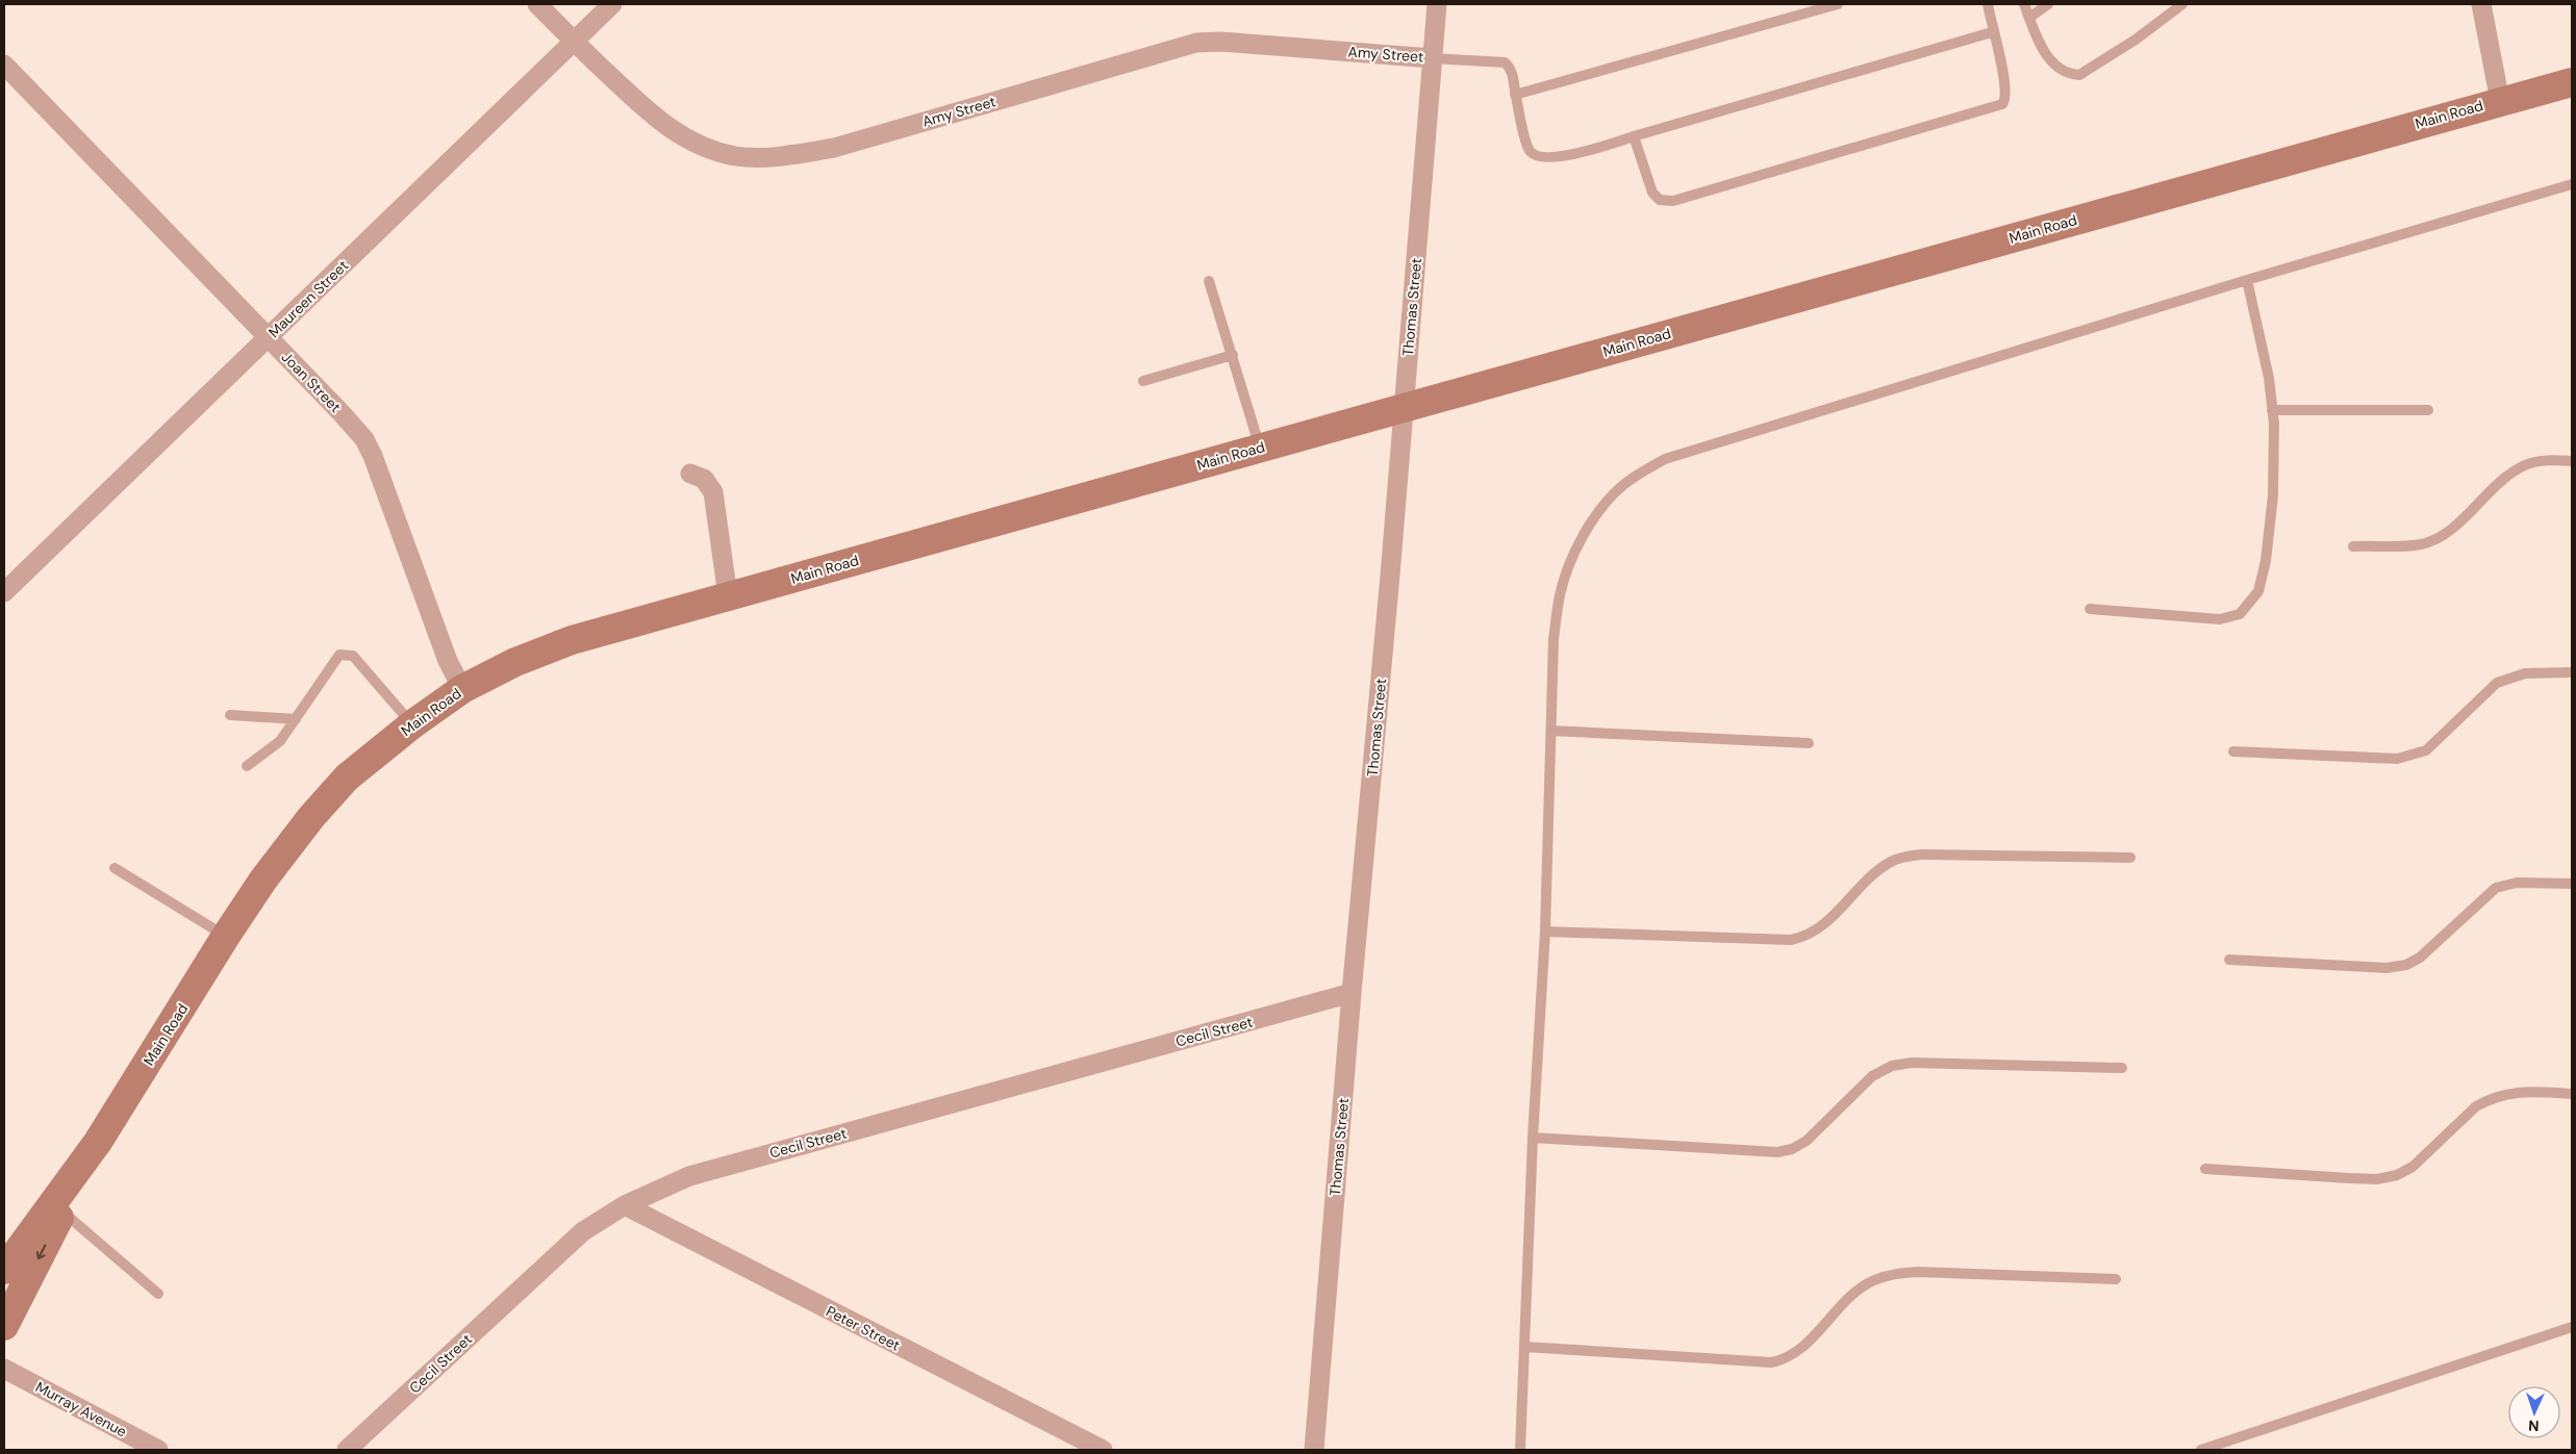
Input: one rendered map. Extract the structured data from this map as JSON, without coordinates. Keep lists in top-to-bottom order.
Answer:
{
  "streets": {
    "main road": ["Main Road"],
    "street": [
      "Amy Street",
      "Maureen Street",
      "Thomas Street",
      "Joan Street",
      "Cecil Street",
      "Peter Street",
      "Murray Avenue"
    ]
  },
  "crossings": [
    ["Amy Street", "Maureen Street"],
    ["Amy Street", "Thomas Street"],
    ["Main Road", "Thomas Street"],
    ["Main Road", "Joan Street"],
    ["Maureen Street", "Joan Street"],
    ["Thomas Street", "Cecil Street"],
    ["Cecil Street", "Peter Street"]
  ],
  "north": "bottom"
}
